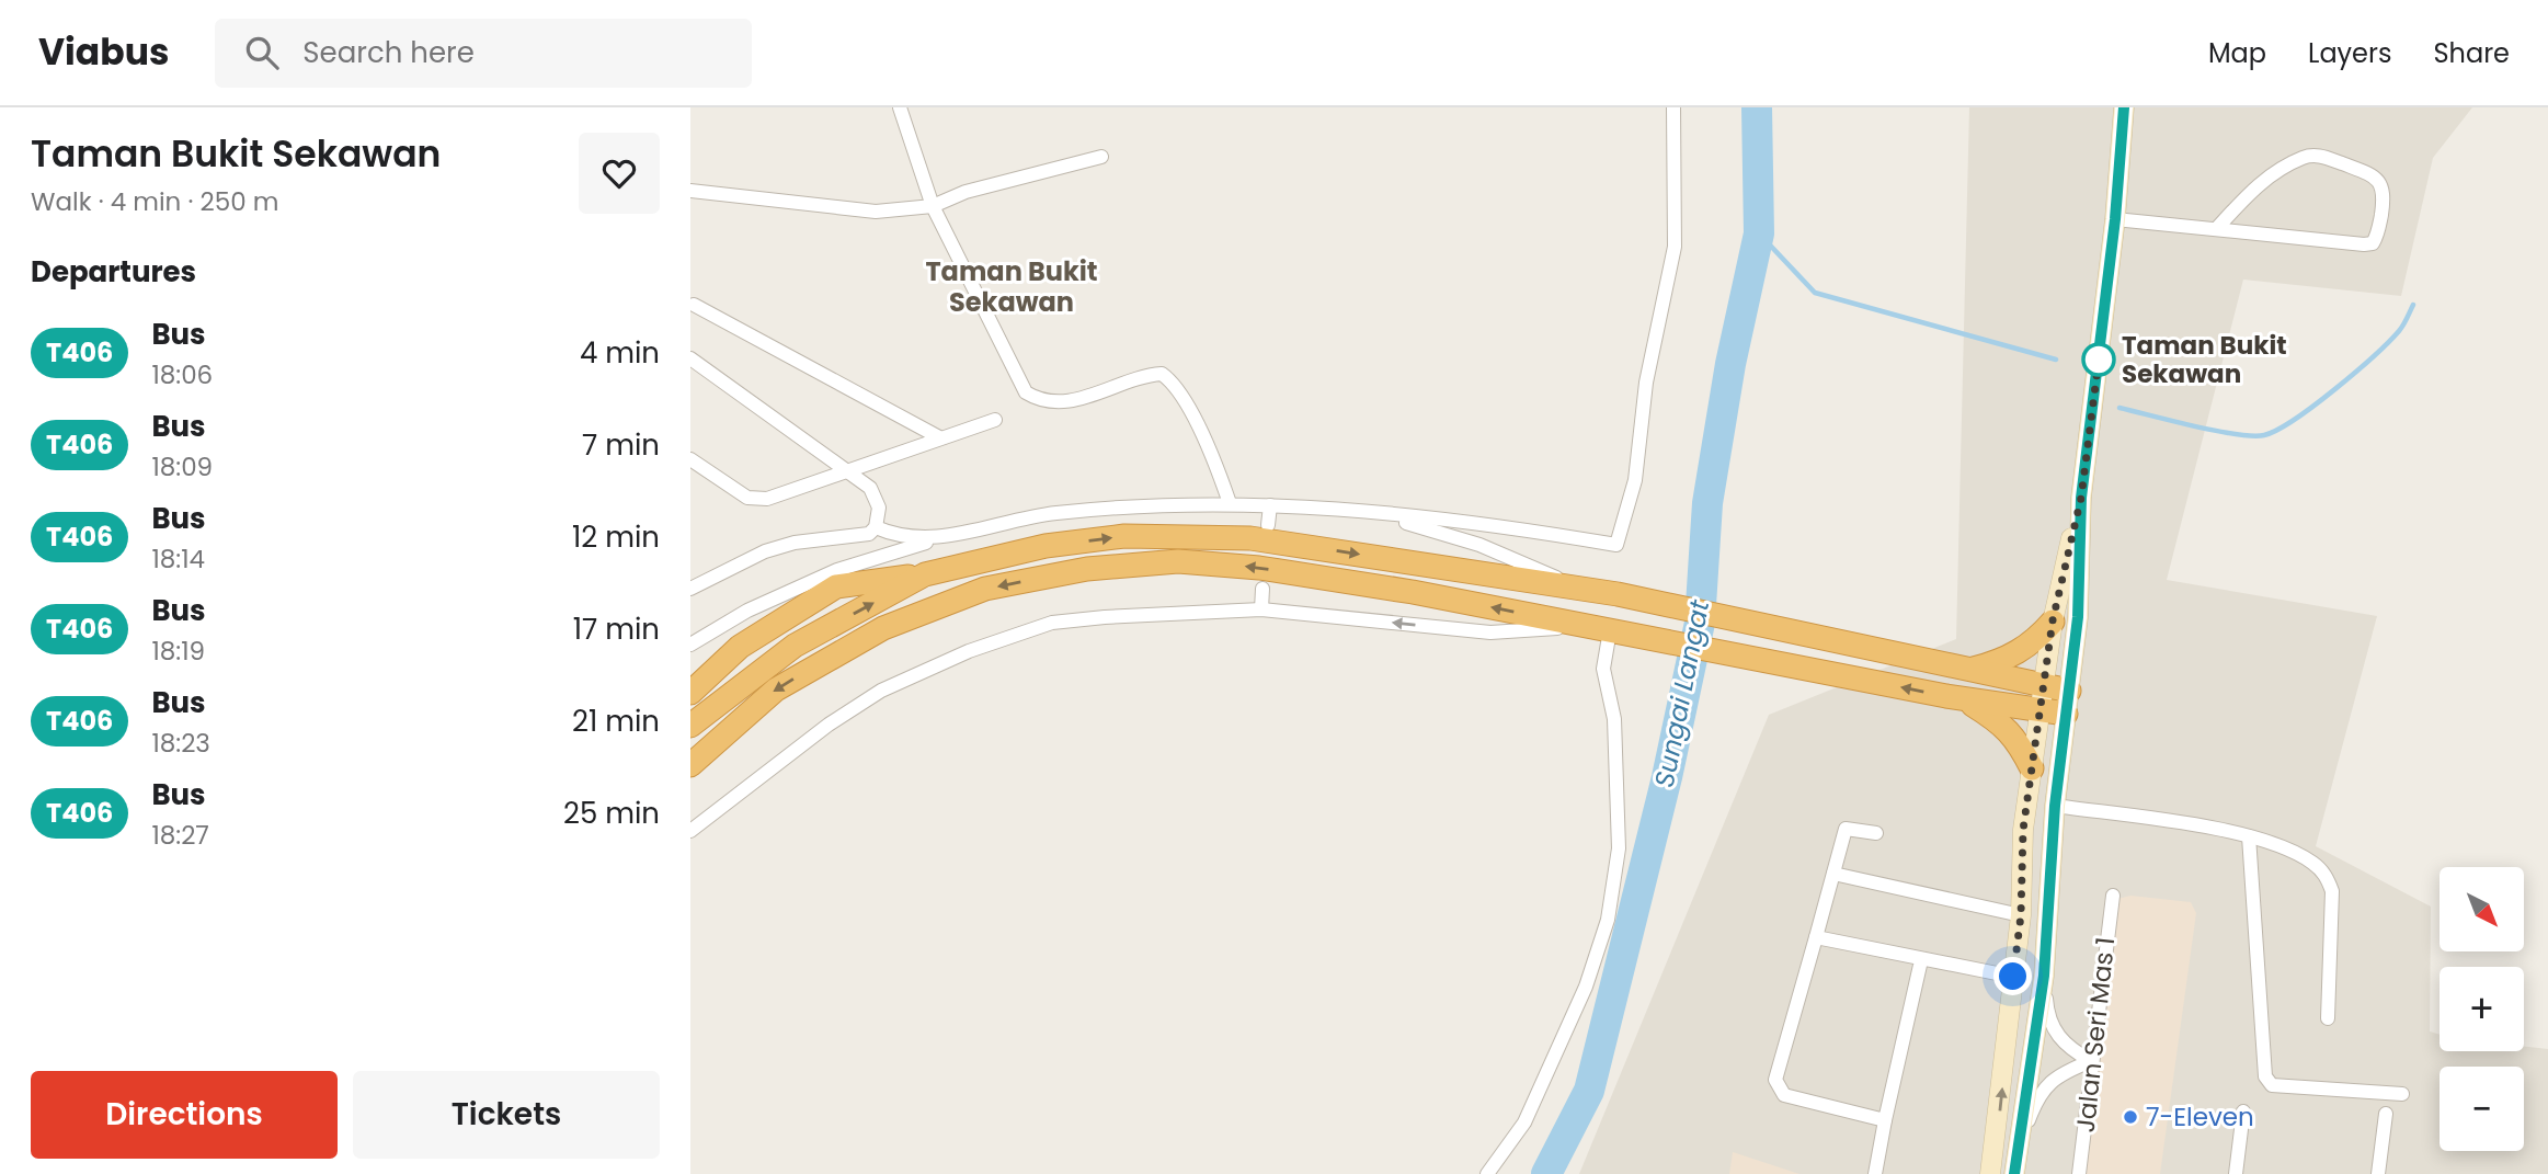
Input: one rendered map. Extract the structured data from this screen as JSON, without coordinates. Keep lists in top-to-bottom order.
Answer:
{
  "streets": {
    "street": ["Jalan Seri Mas 1"]
  },
  "districts": ["Taman Bukit Sekawan"],
  "water": ["Sungai Langat"],
  "places": ["Taman Bukit Sekawan", "7-Eleven"],
  "lines": ["bus line T406"],
  "north": "bottom right",
  "page": {
    "header": "Viabus",
    "search": "Search here",
    "nav": ["Map", "Layers", "Share"],
    "heading": [
      ["Taman Bukit Sekawan", "Walk · 4 min · 250 m"],
      "Departures"
    ],
    "list": [
      {
        "mark": "T406",
        "name": "Bus",
        "note": "18:06",
        "value": "4 min"
      },
      {
        "mark": "T406",
        "name": "Bus",
        "note": "18:09",
        "value": "7 min"
      },
      {
        "mark": "T406",
        "name": "Bus",
        "note": "18:14",
        "value": "12 min"
      },
      {
        "mark": "T406",
        "name": "Bus",
        "note": "18:19",
        "value": "17 min"
      },
      {
        "mark": "T406",
        "name": "Bus",
        "note": "18:23",
        "value": "21 min"
      },
      {
        "mark": "T406",
        "name": "Bus",
        "note": "18:27",
        "value": "25 min"
      }
    ],
    "map_buttons": ["+", "−"],
    "buttons": ["Directions", "Tickets"]
  }
}
